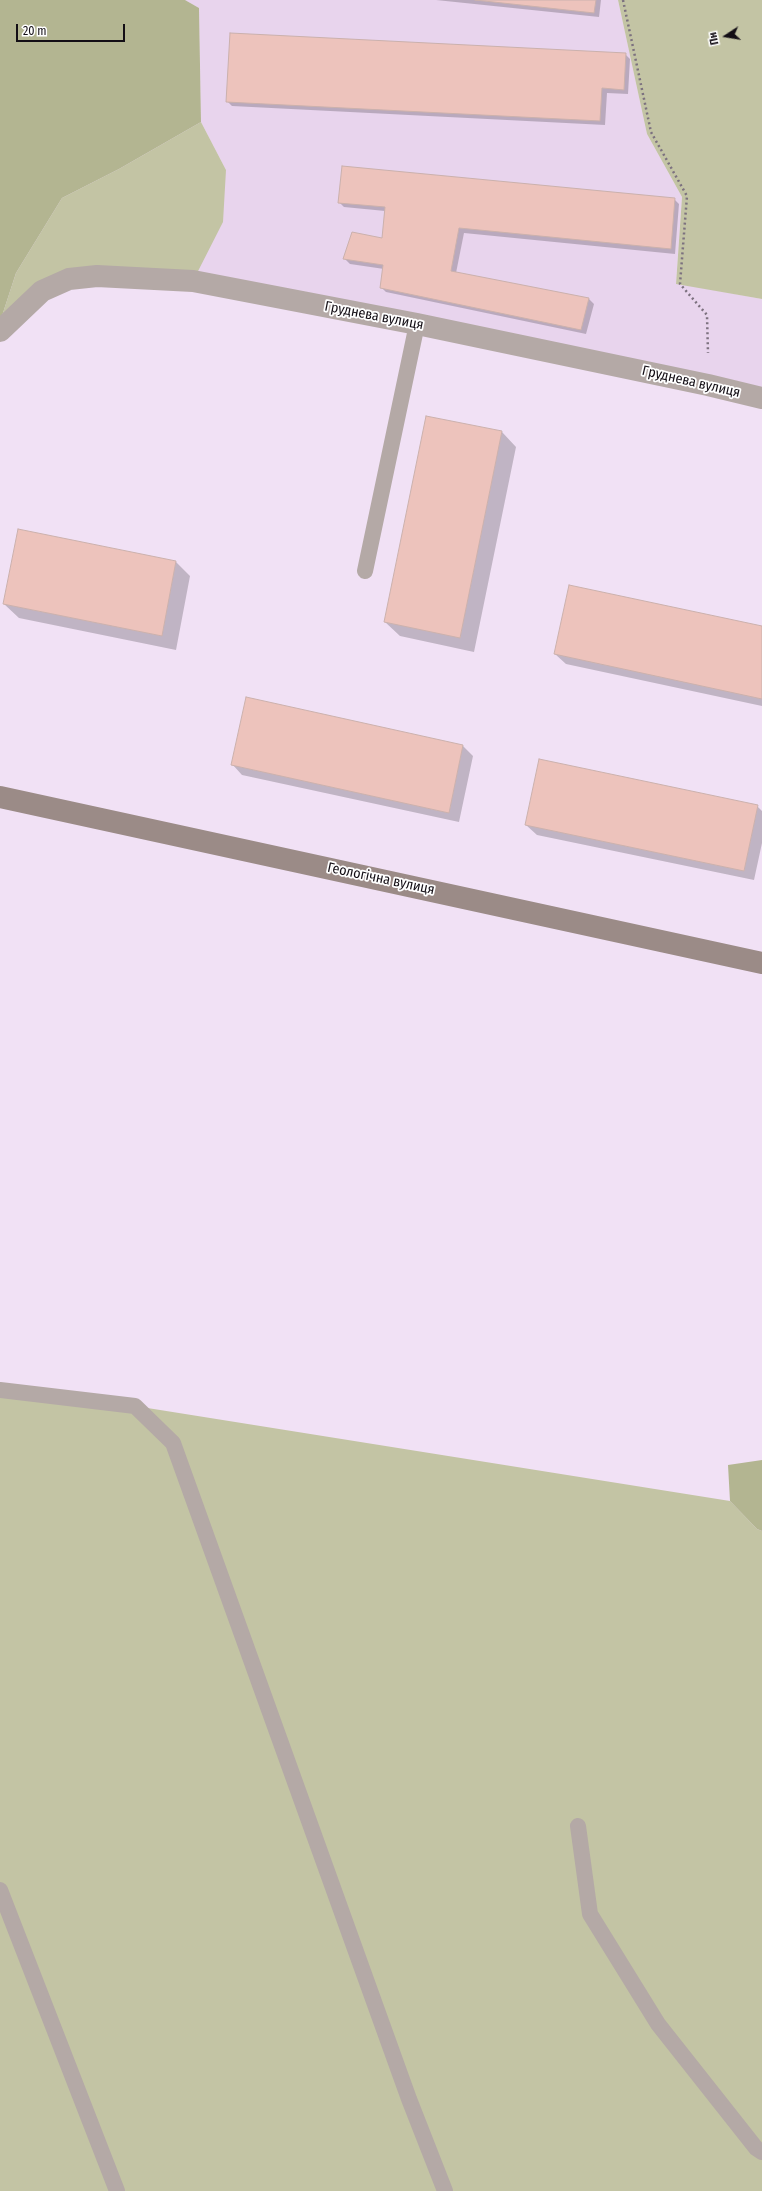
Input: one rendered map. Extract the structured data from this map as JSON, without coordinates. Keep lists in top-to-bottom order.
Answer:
{
  "streets": {
    "street": ["Груднева вулиця", "Геологічна вулиця"]
  },
  "scale_bar": "20 m",
  "north": "left"
}
